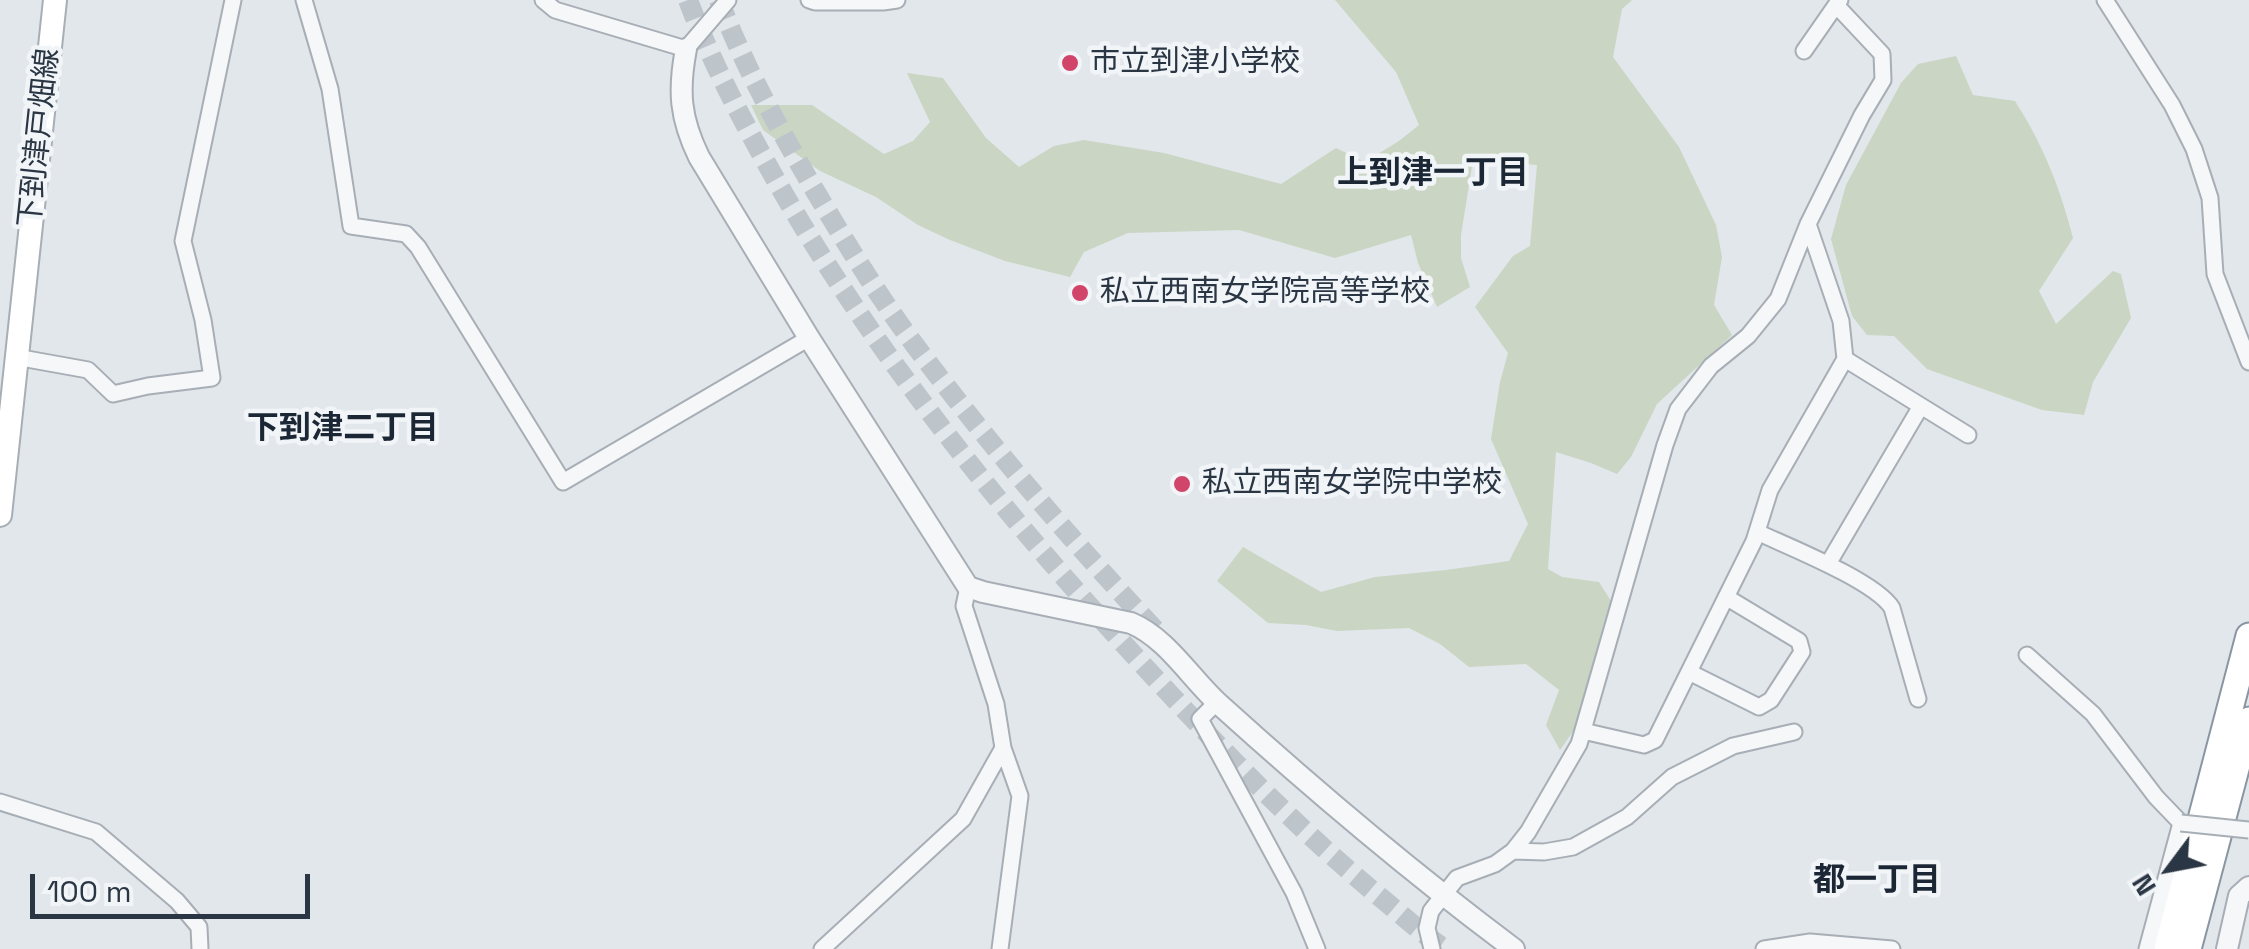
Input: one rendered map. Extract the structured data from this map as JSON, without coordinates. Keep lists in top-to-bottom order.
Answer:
{
  "streets": {
    "main road": ["下到津戸畑線"]
  },
  "districts": ["上到津一丁目", "下到津二丁目", "都一丁目"],
  "places": ["市立到津小学校", "私立西南女学院高等学校", "私立西南女学院中学校"],
  "scale_bar": "100 m",
  "north": "bottom left"
}
